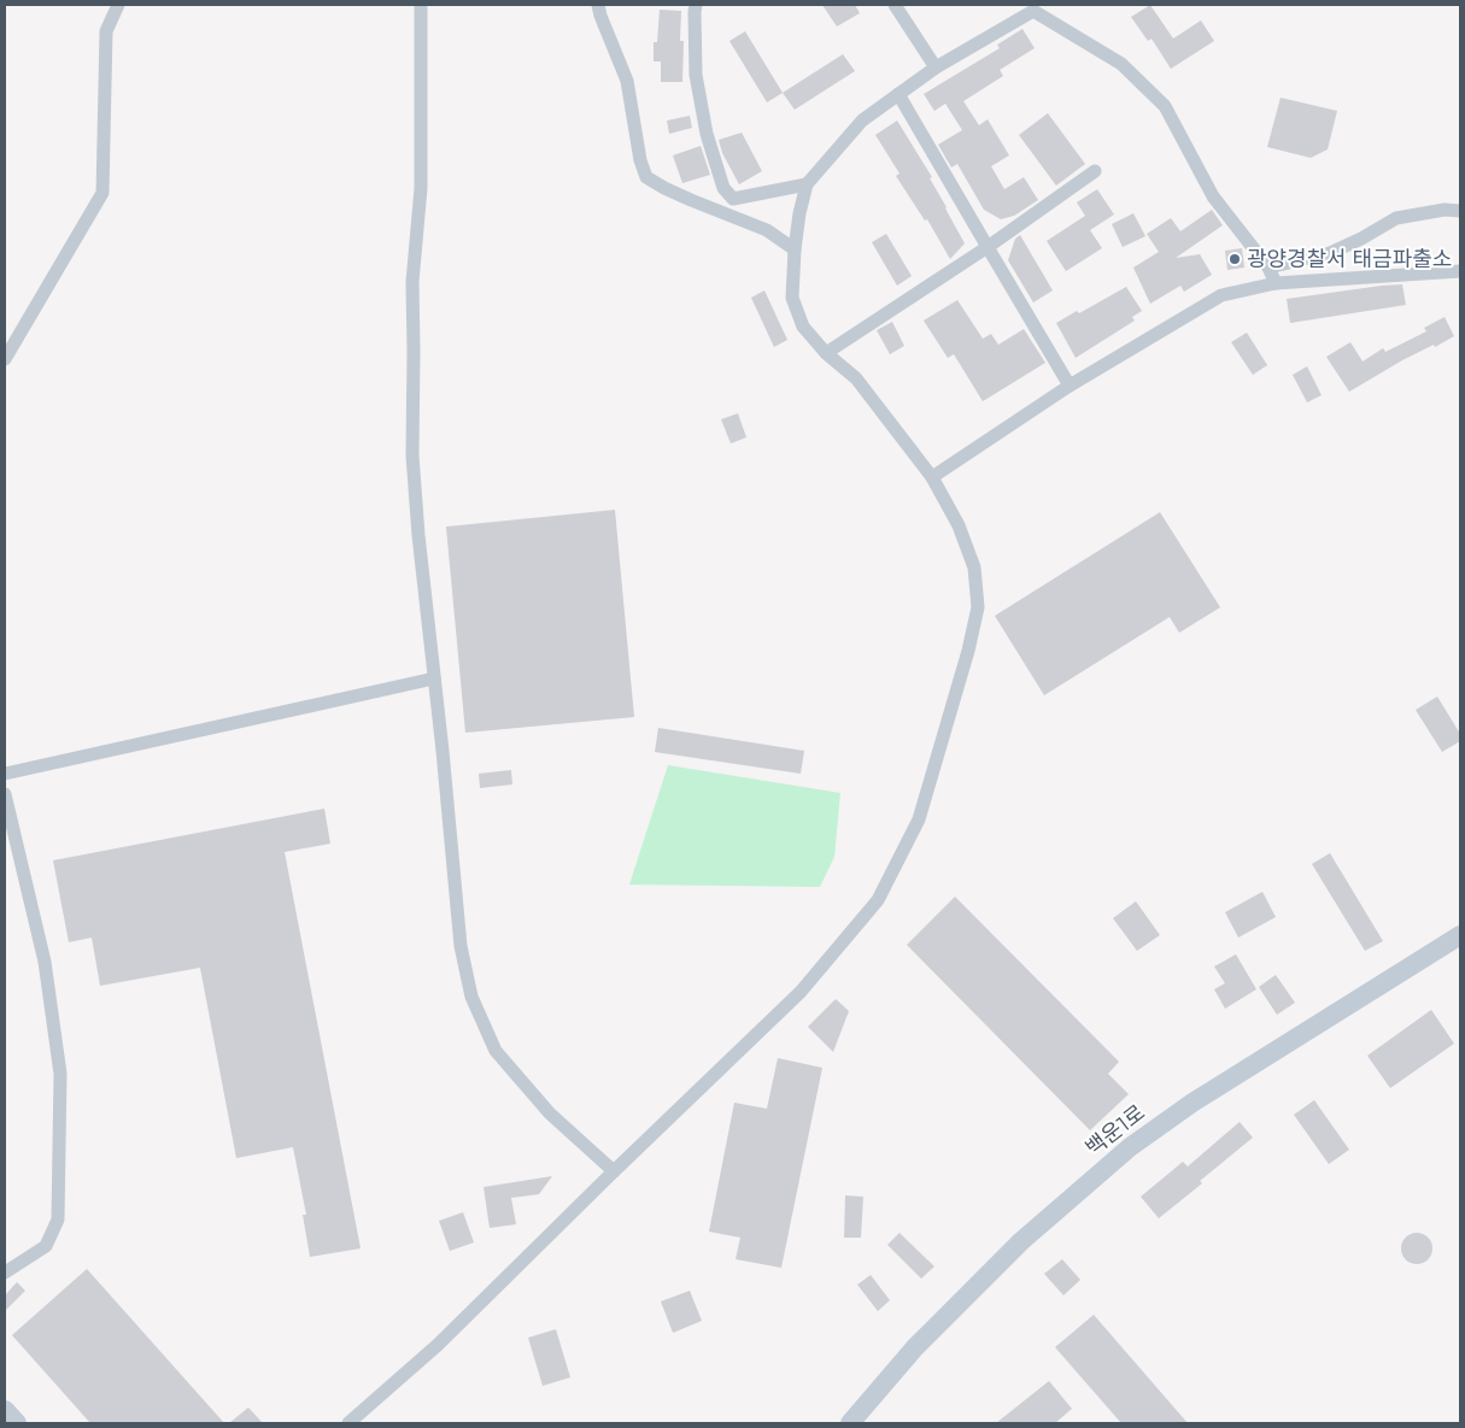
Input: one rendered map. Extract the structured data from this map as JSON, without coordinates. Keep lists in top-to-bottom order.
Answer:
{
  "streets": {
    "main road": ["백운1로"]
  },
  "places": ["광양경찰서 태금파출소"]
}
